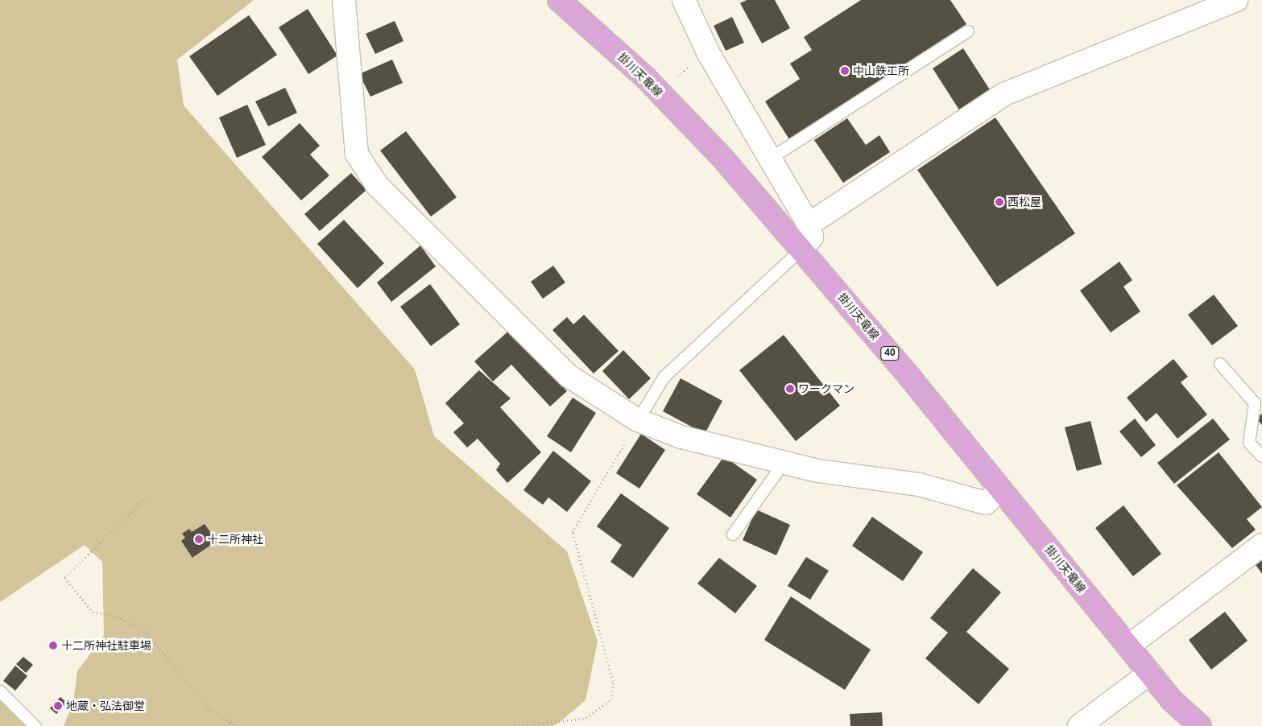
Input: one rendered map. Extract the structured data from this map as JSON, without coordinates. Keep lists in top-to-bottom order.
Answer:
{
  "streets": {
    "main road": ["掛川天竜線", "40"]
  },
  "places": [
    "中山鉄工所",
    "西松屋",
    "ワークマン",
    "十二所神社",
    "十二所神社駐車場",
    "地蔵・弘法御堂"
  ]
}
